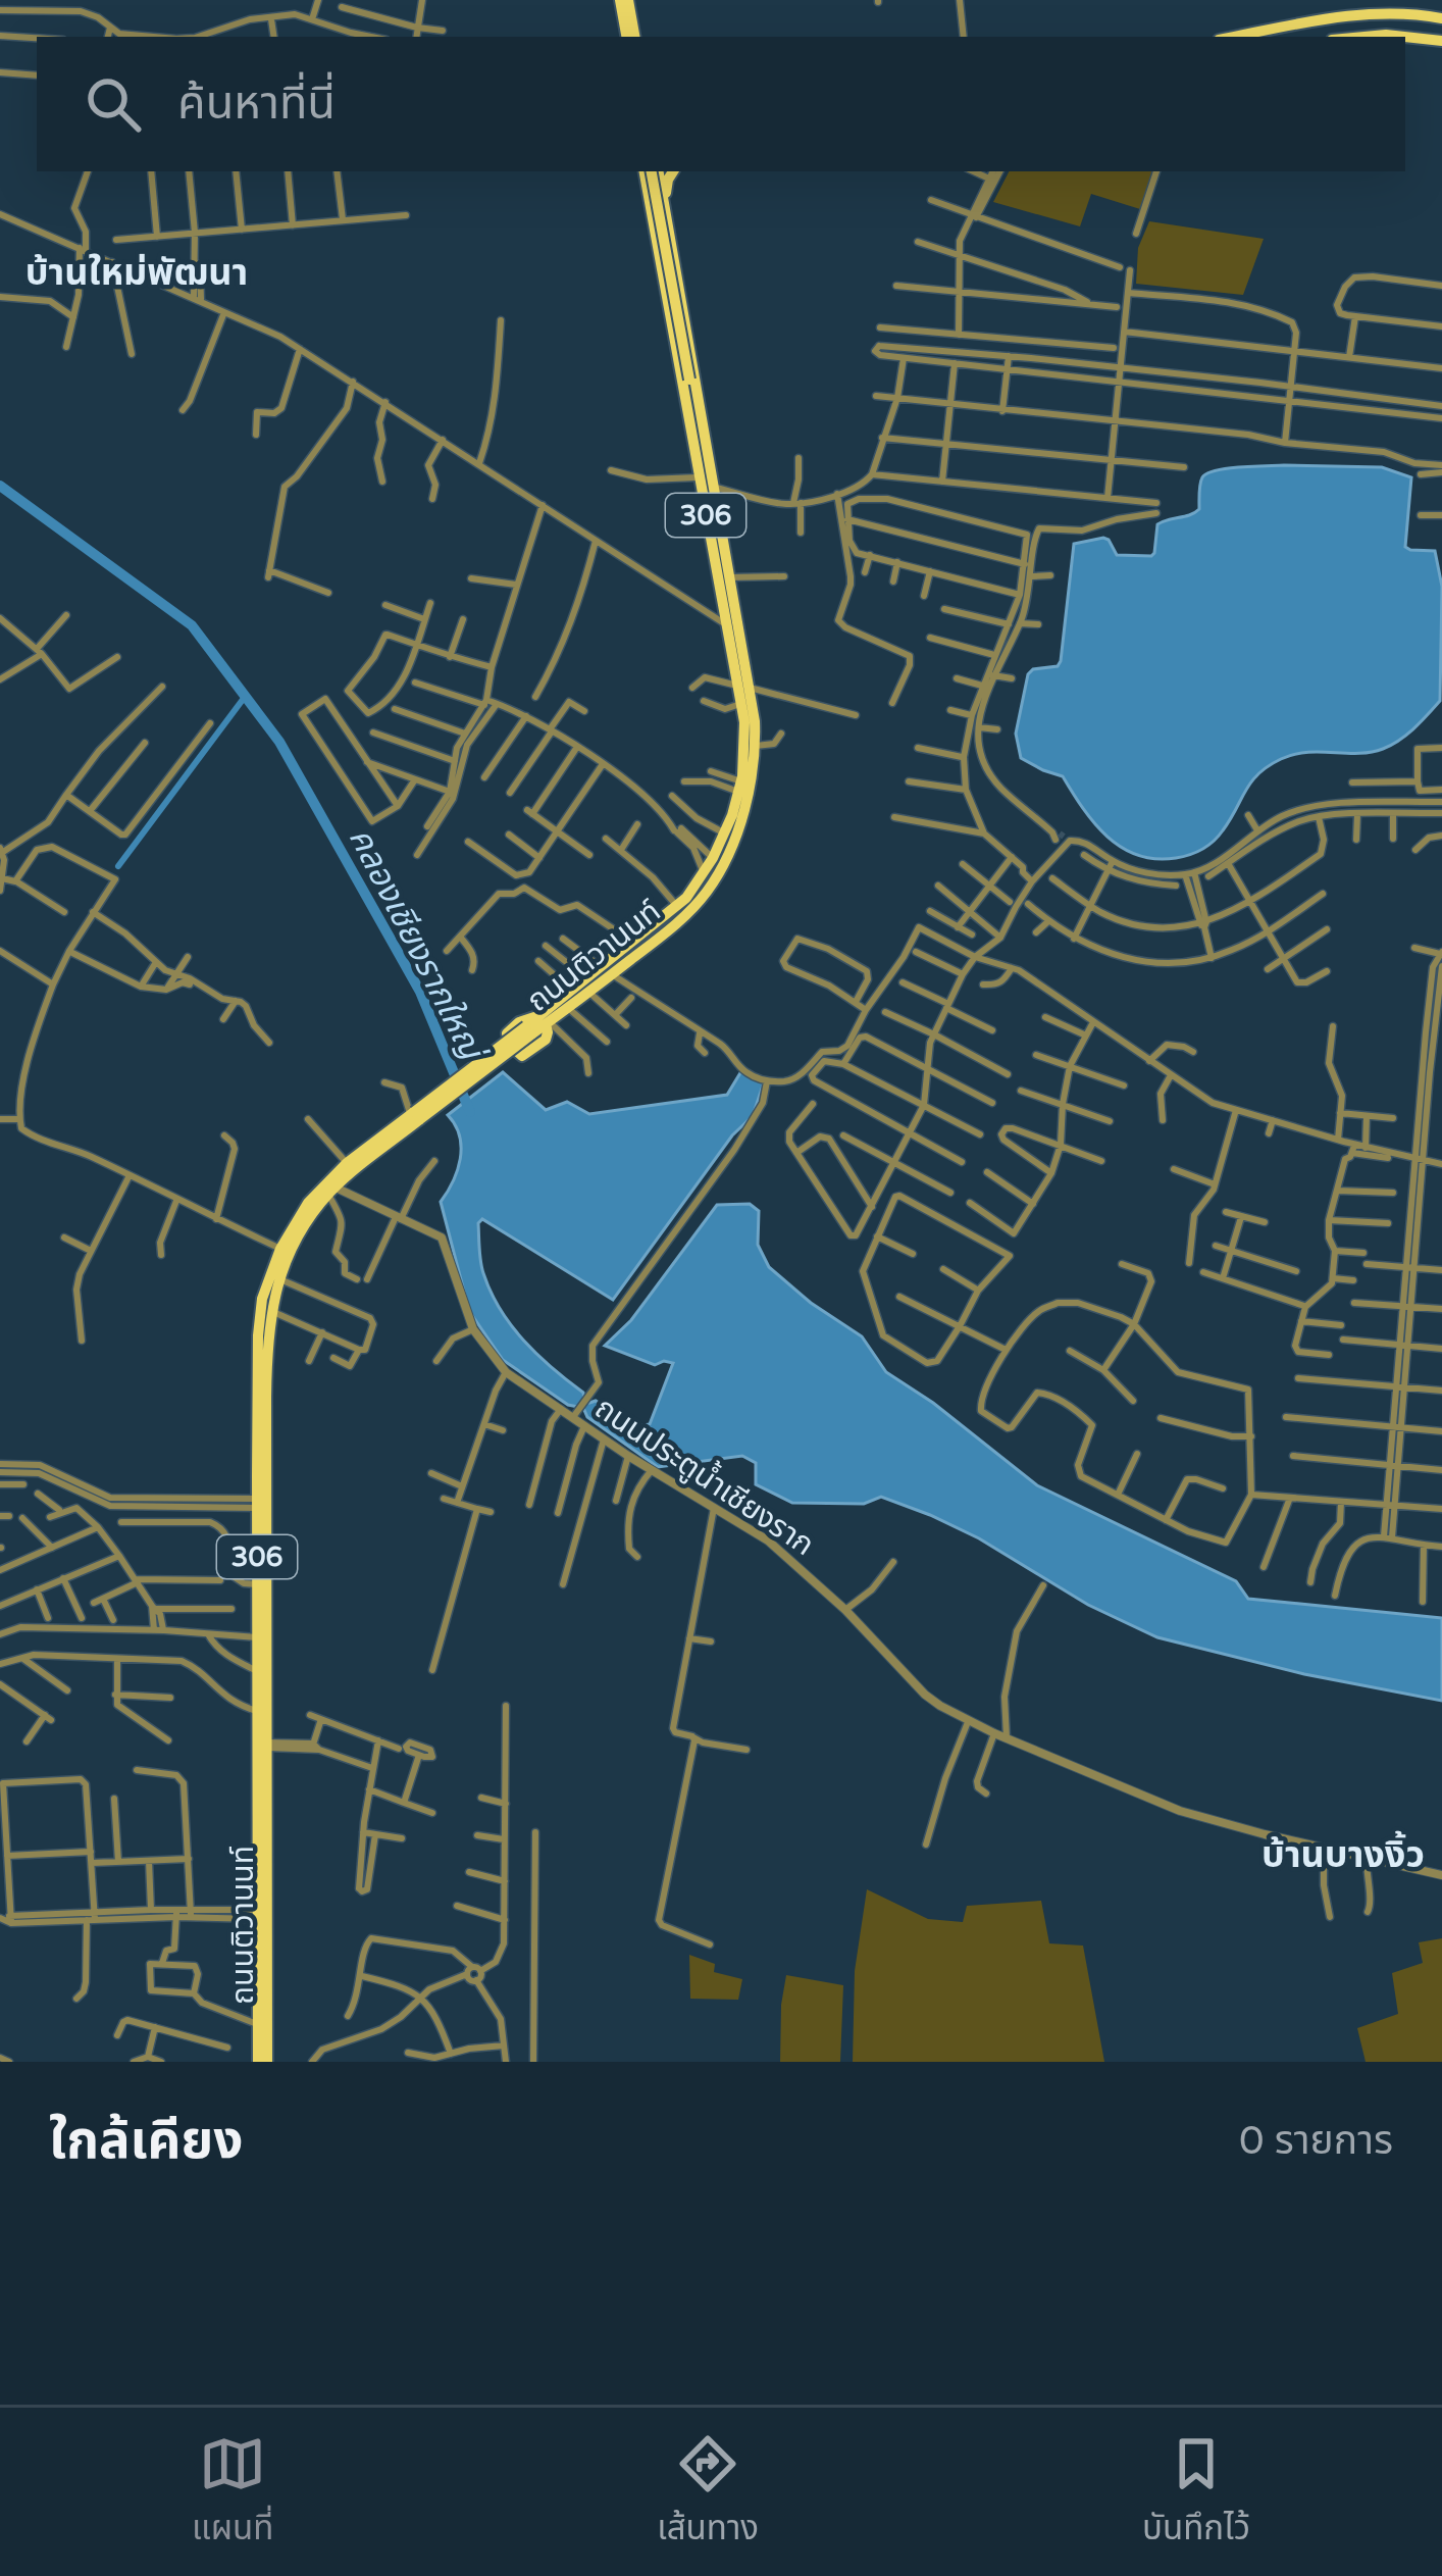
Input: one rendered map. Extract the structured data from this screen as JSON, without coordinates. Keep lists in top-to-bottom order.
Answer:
{
  "streets": {
    "main road": ["306", "ถนนติวานนท์"],
    "street": ["ถนนประตูน้ำเชียงราก"]
  },
  "crossings": [
    ["306", "ถนนติวานนท์"],
    ["ถนนติวานนท์", "ถนนประตูน้ำเชียงราก"]
  ],
  "districts": ["บ้านใหม่พัฒนา", "บ้านบางงิ้ว"],
  "water": ["คลองเชียงรากใหญ่"],
  "page": {
    "search": "ค้นหาที่นี่",
    "heading": ["ใกล้เคียง", "0 รายการ"],
    "nav": ["แผนที่", "เส้นทาง", "บันทึกไว้"]
  }
}
